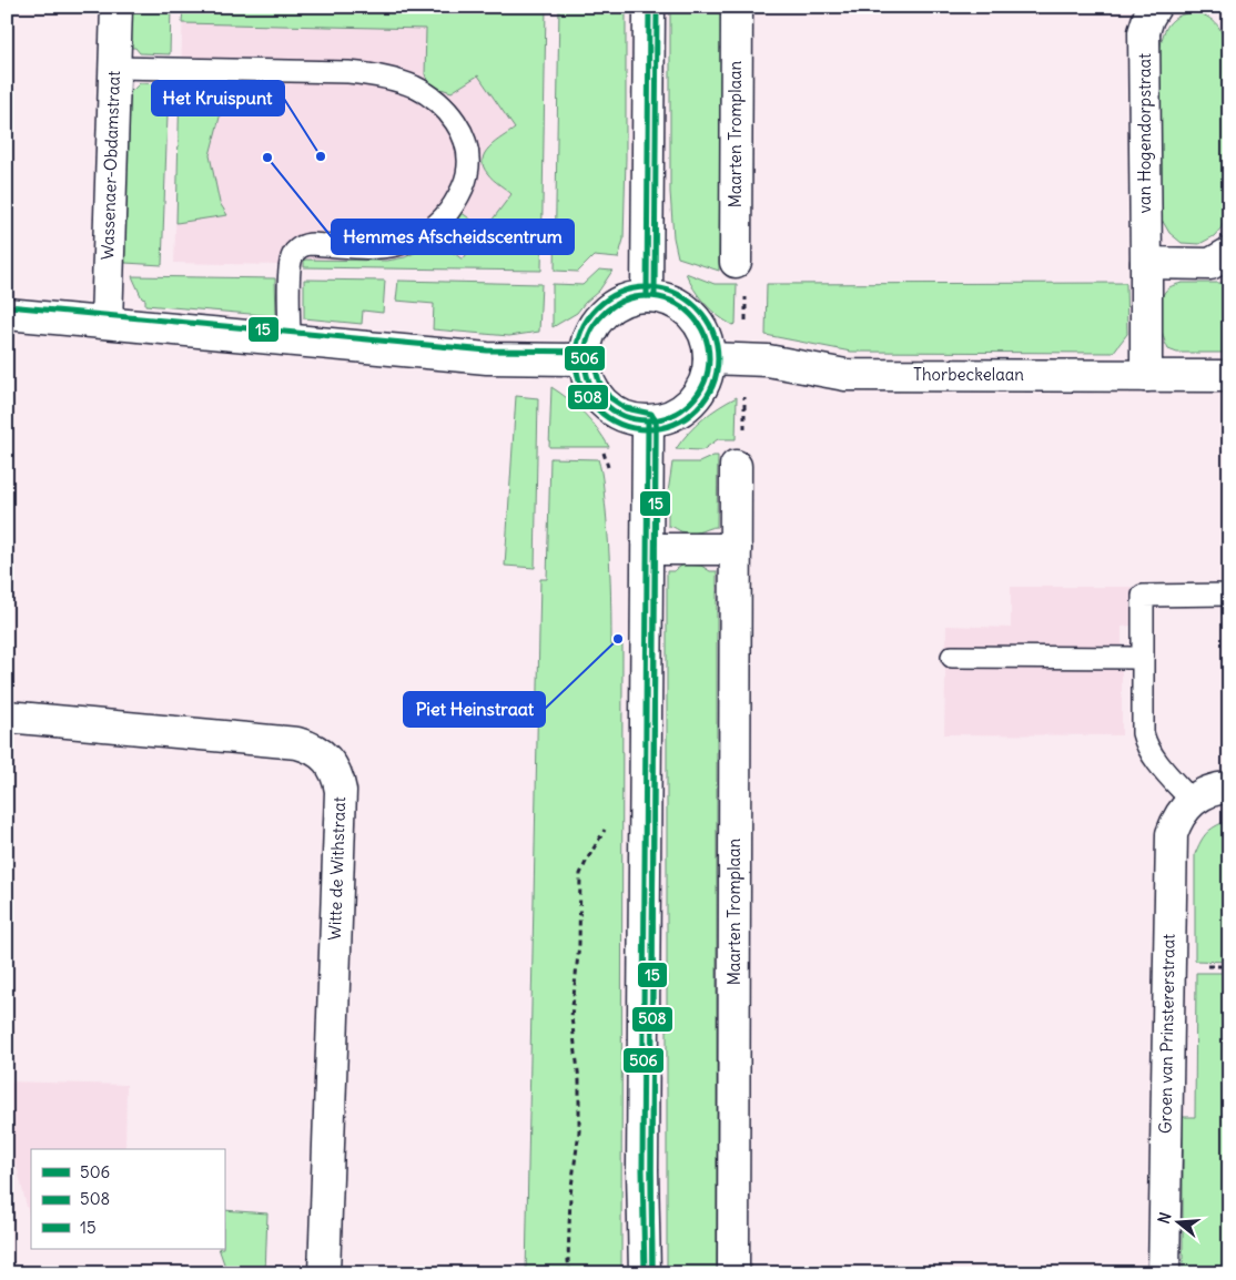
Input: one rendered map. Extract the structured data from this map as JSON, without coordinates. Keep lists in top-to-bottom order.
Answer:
{
  "streets": {
    "street": [
      "van Hogendorpstraat",
      "Maarten Tromplaan",
      "Wassenaer-Obdamstraat",
      "Thorbeckelaan",
      "Witte de Withstraat",
      "Groen van Prinstererstraat"
    ]
  },
  "crossings": [
    ["van Hogendorpstraat", "Thorbeckelaan"]
  ],
  "places": ["Het Kruispunt", "Hemmes Afscheidscentrum", "Piet Heinstraat"],
  "lines": ["transit line 506", "transit line 508", "transit line 15"],
  "legend": ["506", "508", "15"],
  "north": "left"
}
